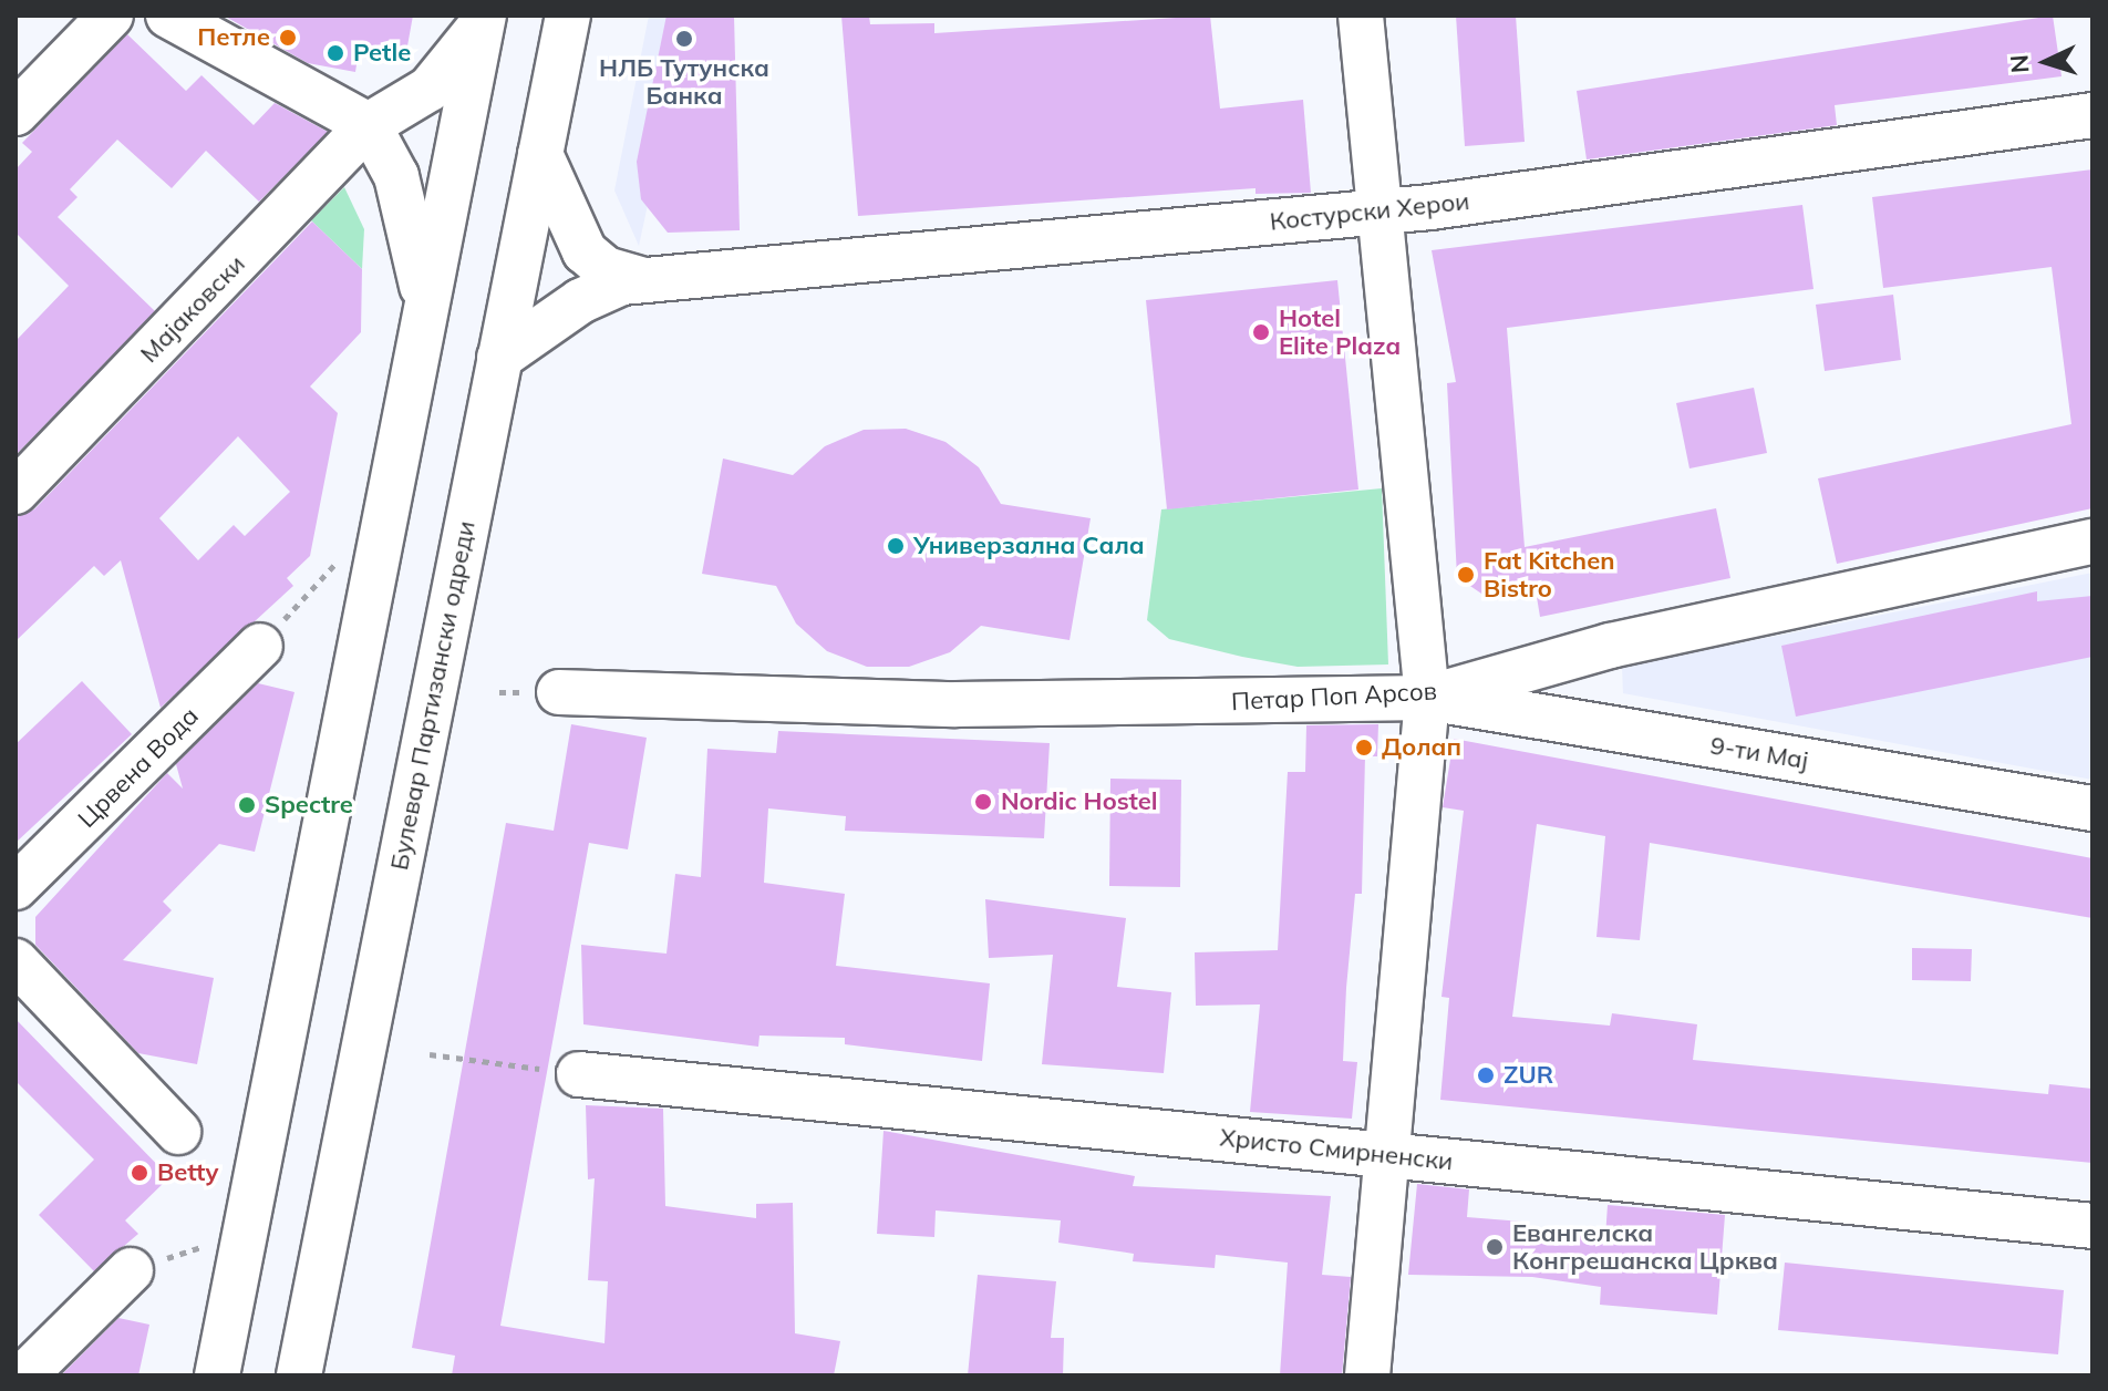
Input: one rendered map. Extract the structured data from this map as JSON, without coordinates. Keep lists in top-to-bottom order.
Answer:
{
  "streets": {
    "street": [
      "Костурски Херои",
      "Мајаковски",
      "Булевар Партизански одреди",
      "Петар Поп Арсов",
      "9-ти Мај",
      "Црвена Вода",
      "Христо Смирненски"
    ]
  },
  "crossings": [
    ["Костурски Херои", "Булевар Партизански одреди"],
    ["Петар Поп Арсов", "9-ти Мај"]
  ],
  "places": [
    "Петле",
    "НЛБ Тутунска Банка",
    "Petle",
    "Hotel Elite Plaza",
    "Универзална Сала",
    "Fat Kitchen Bistro",
    "Долап",
    "Nordic Hostel",
    "Spectre",
    "ZUR",
    "Betty",
    "Евангелска Конгрешанска Црква"
  ],
  "north": "left"
}
